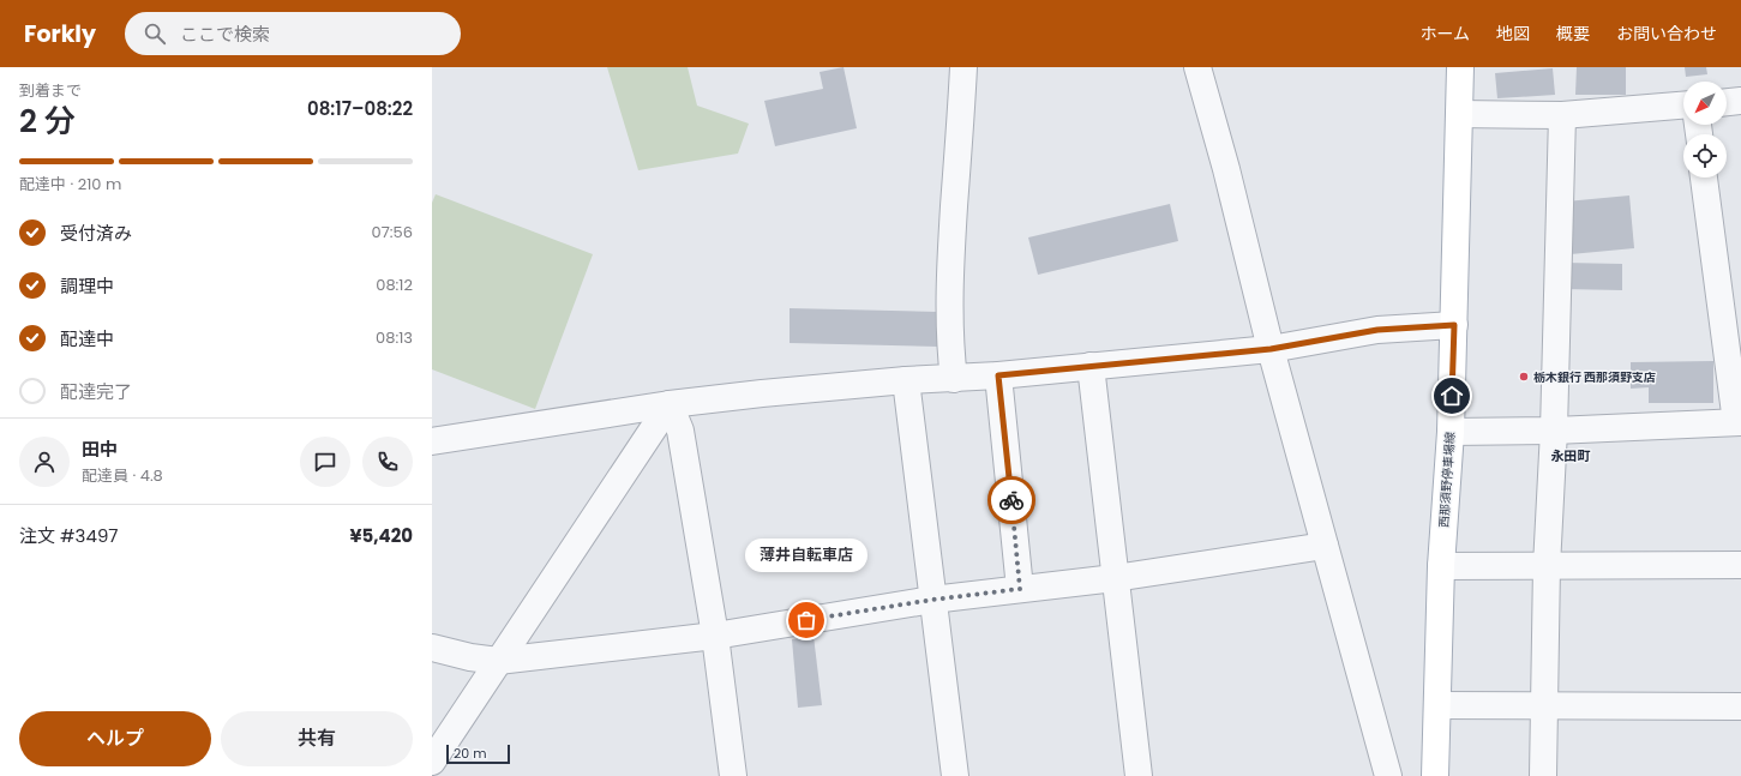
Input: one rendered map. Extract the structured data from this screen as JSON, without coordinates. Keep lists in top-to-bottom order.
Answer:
{
  "streets": {
    "main road": ["西那須野停車場線"]
  },
  "districts": ["永田町"],
  "places": ["栃木銀行 西那須野支店", "薄井自転車店"],
  "scale_bar": "20 m",
  "north": "bottom left",
  "page": {
    "header": "Forkly",
    "search": "ここで検索",
    "nav": [
      "ホーム",
      "地図",
      "概要",
      "お問い合わせ"
    ],
    "heading": ["2 分", "到着まで", "08:17–08:22"],
    "panel": [
      "田中",
      "配達員 · 4.8",
      "注文 #3497",
      "¥5,420"
    ],
    "bar": "配達中 · 210 m",
    "list": [
      ["受付済み", "07:56"],
      ["調理中", "08:12"],
      ["配達中", "08:13"],
      "配達完了"
    ],
    "bubble": "薄井自転車店",
    "buttons": ["ヘルプ", "共有"],
    "scale": "20 m"
  }
}
